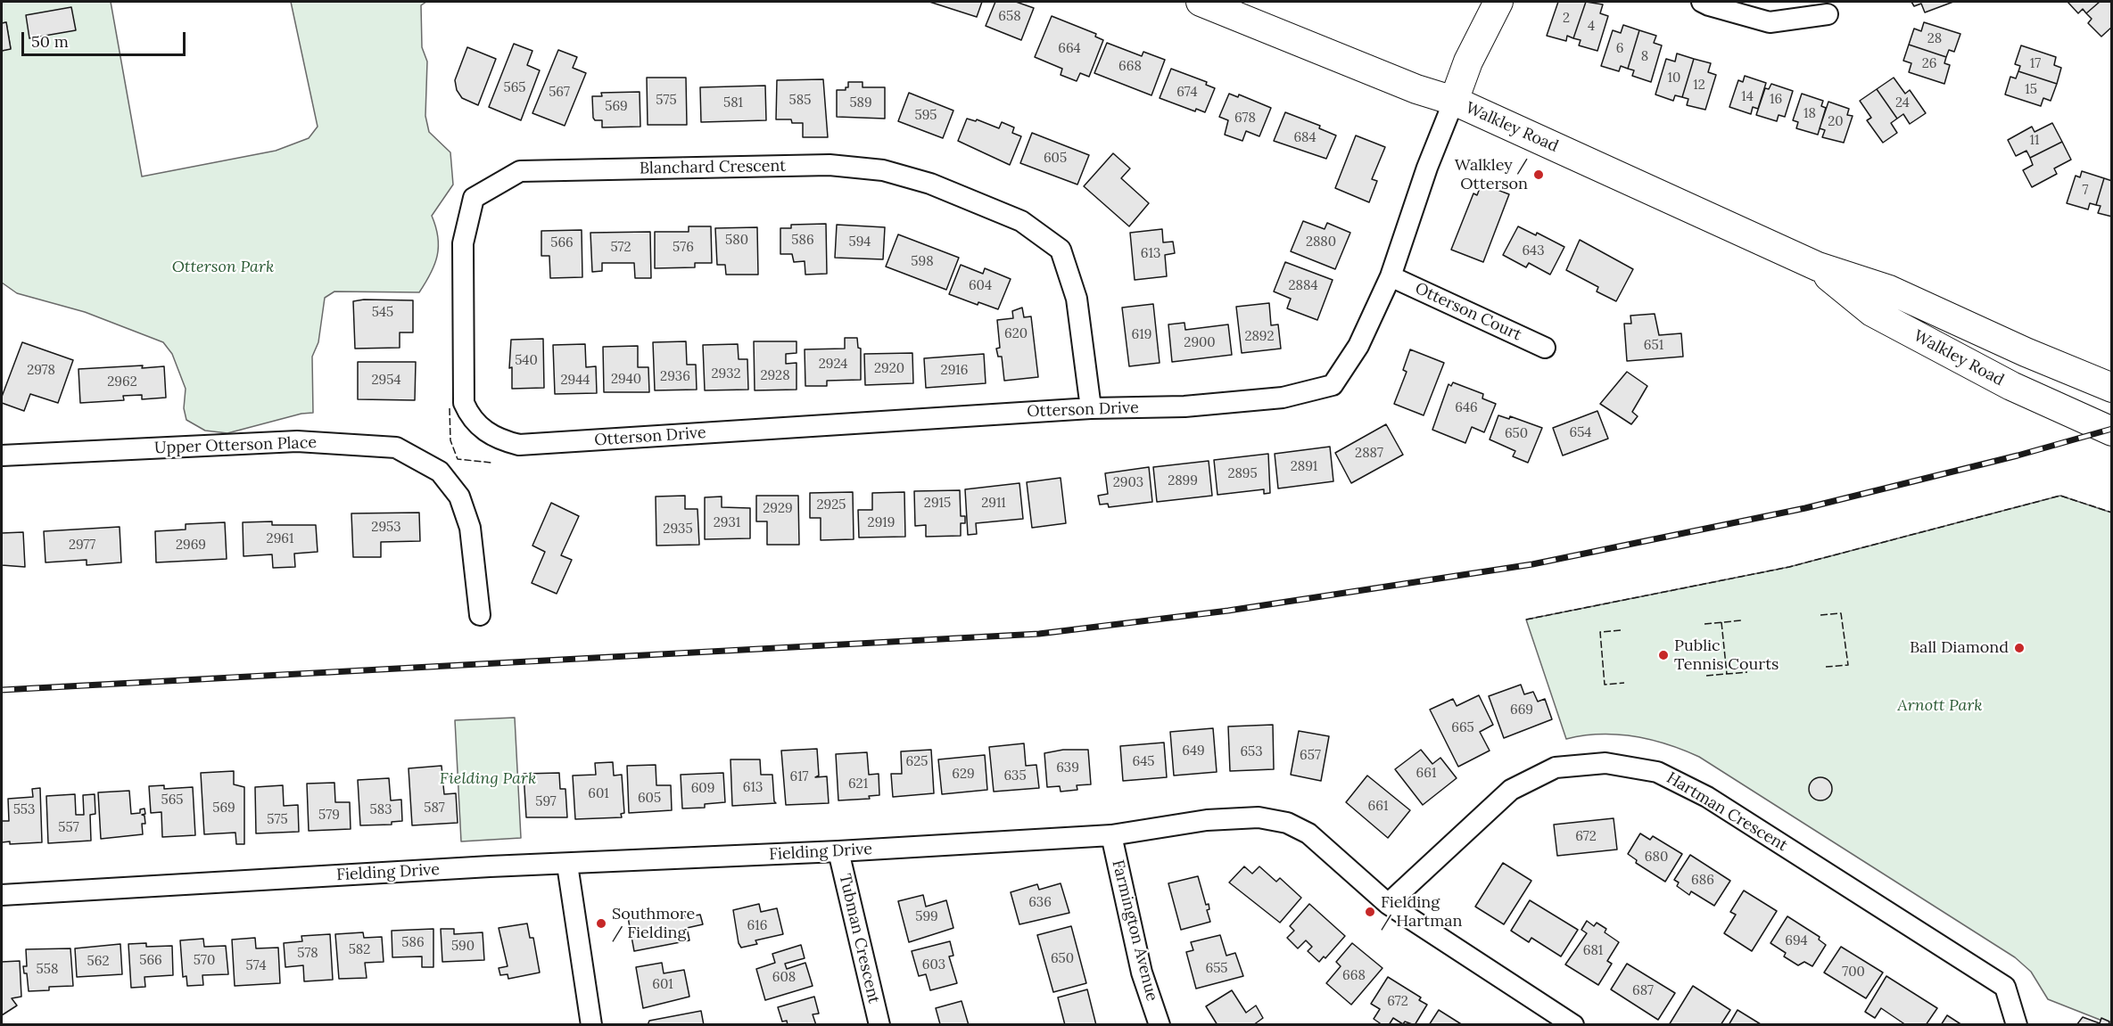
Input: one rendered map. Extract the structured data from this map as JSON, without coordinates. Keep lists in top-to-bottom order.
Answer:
{
  "streets": {
    "main road": ["Walkley Road"],
    "street": [
      "Blanchard Crescent",
      "Otterson Court",
      "Otterson Drive",
      "Upper Otterson Place",
      "Hartman Crescent",
      "Fielding Drive",
      "Farmington Avenue",
      "Tubman Crescent"
    ]
  },
  "crossings": [
    ["Walkley Road", "Otterson Drive"],
    ["Blanchard Crescent", "Otterson Drive"],
    ["Otterson Court", "Otterson Drive"],
    ["Hartman Crescent", "Fielding Drive"],
    ["Fielding Drive", "Farmington Avenue"],
    ["Fielding Drive", "Tubman Crescent"]
  ],
  "parks": ["Otterson Park", "Arnott Park", "Fielding Park"],
  "places": [
    "Walkley / Otterson",
    "Ball Diamond",
    "Public Tennis Courts",
    "Fielding / Hartman",
    "Southmore / Fielding"
  ],
  "house_numbers": [
    "658",
    "2",
    "4",
    "28",
    "664",
    "6",
    "8",
    "26",
    "17",
    "668",
    "10",
    "12",
    "565",
    "15",
    "567",
    "674",
    "14",
    "16",
    "575",
    "585",
    "581",
    "589",
    "24",
    "569",
    "18",
    "595",
    "678",
    "20",
    "684",
    "11",
    "605",
    "7",
    "580",
    "586",
    "594",
    "2880",
    "566",
    "572",
    "576",
    "643",
    "613",
    "598",
    "604",
    "2884",
    "545",
    "620",
    "619",
    "2892",
    "2900",
    "651",
    "540",
    "2924",
    "2920",
    "2978",
    "2916",
    "2932",
    "2928",
    "2936",
    "2940",
    "2954",
    "2944",
    "2962",
    "646",
    "654",
    "650",
    "2887",
    "2891",
    "2895",
    "2899",
    "2903",
    "2915",
    "2911",
    "2925",
    "2929",
    "2931",
    "2919",
    "2953",
    "2935",
    "2961",
    "2977",
    "2969",
    "669",
    "665",
    "649",
    "653",
    "657",
    "625",
    "645",
    "639",
    "661",
    "629",
    "635",
    "617",
    "621",
    "613",
    "609",
    "601",
    "605",
    "565",
    "597",
    "661",
    "569",
    "587",
    "553",
    "583",
    "579",
    "575",
    "557",
    "672",
    "680",
    "686",
    "636",
    "599",
    "616",
    "694",
    "586",
    "590",
    "582",
    "681",
    "578",
    "650",
    "566",
    "570",
    "562",
    "603",
    "574",
    "655",
    "558",
    "700",
    "668",
    "608",
    "601",
    "687",
    "672"
  ],
  "scale_bar": "50 m"
}
